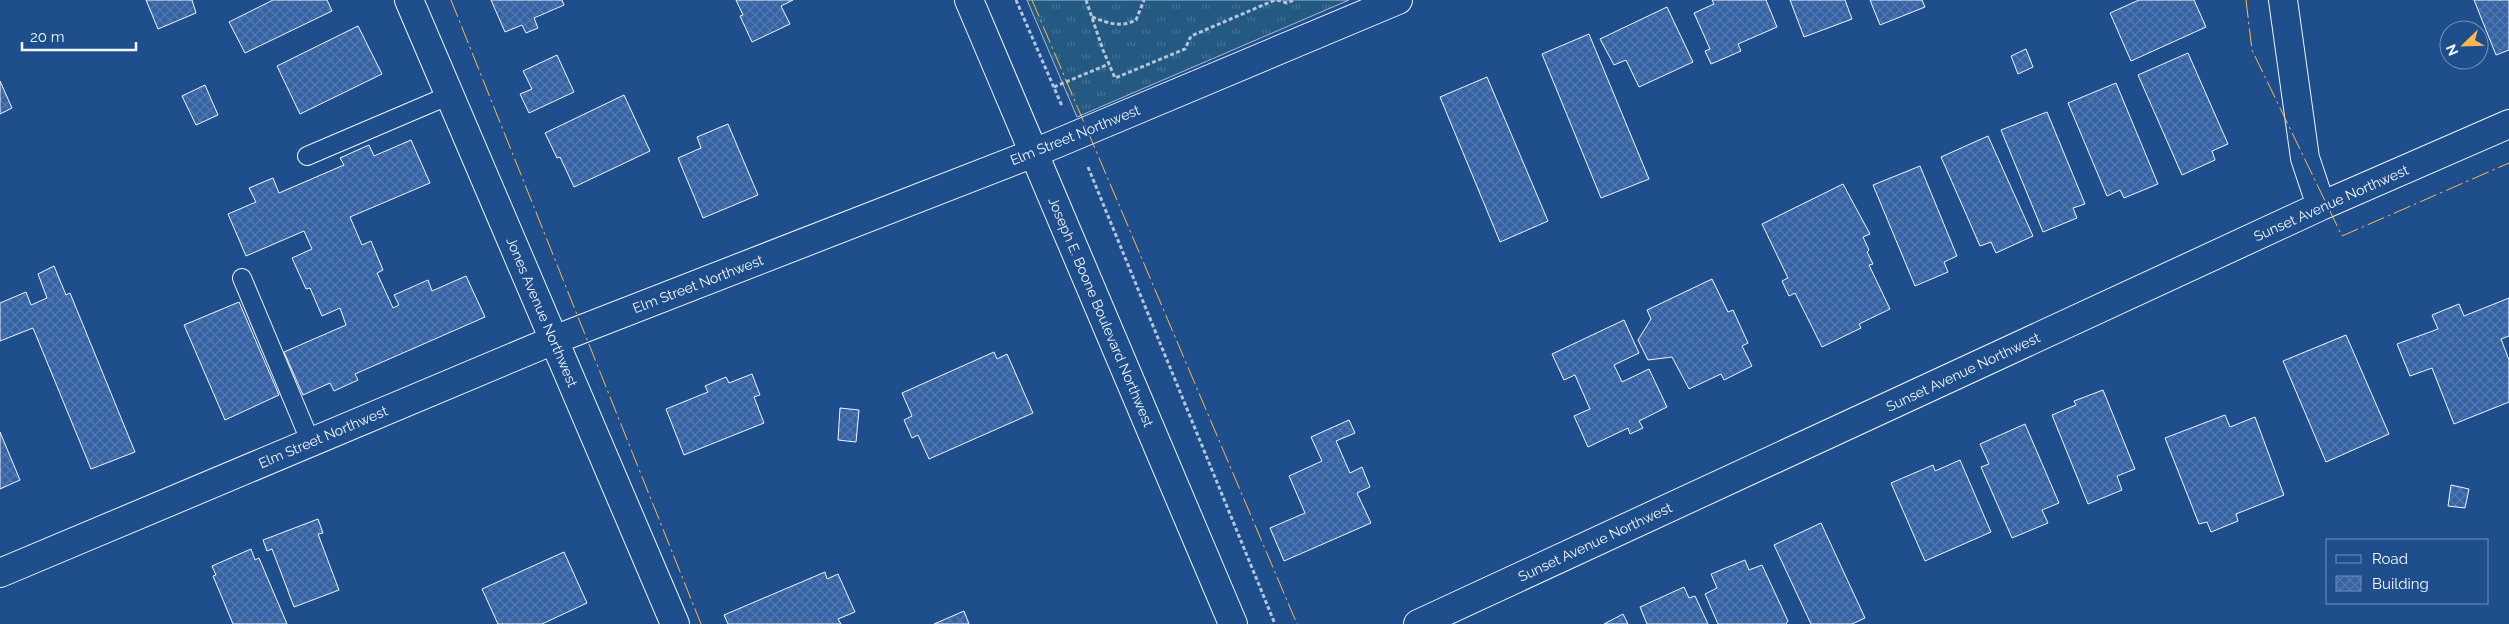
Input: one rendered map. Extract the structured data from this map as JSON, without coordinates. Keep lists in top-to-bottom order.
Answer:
{
  "streets": {
    "street": [
      "Elm Street Northwest",
      "Sunset Avenue Northwest",
      "Jones Avenue Northwest",
      "Joseph E. Boone Boulevard Northwest"
    ]
  },
  "crossings": [
    ["Elm Street Northwest", "Jones Avenue Northwest"],
    ["Elm Street Northwest", "Joseph E. Boone Boulevard Northwest"]
  ],
  "legend": ["Road", "Building"],
  "scale_bar": "20 m",
  "north": "bottom left"
}
